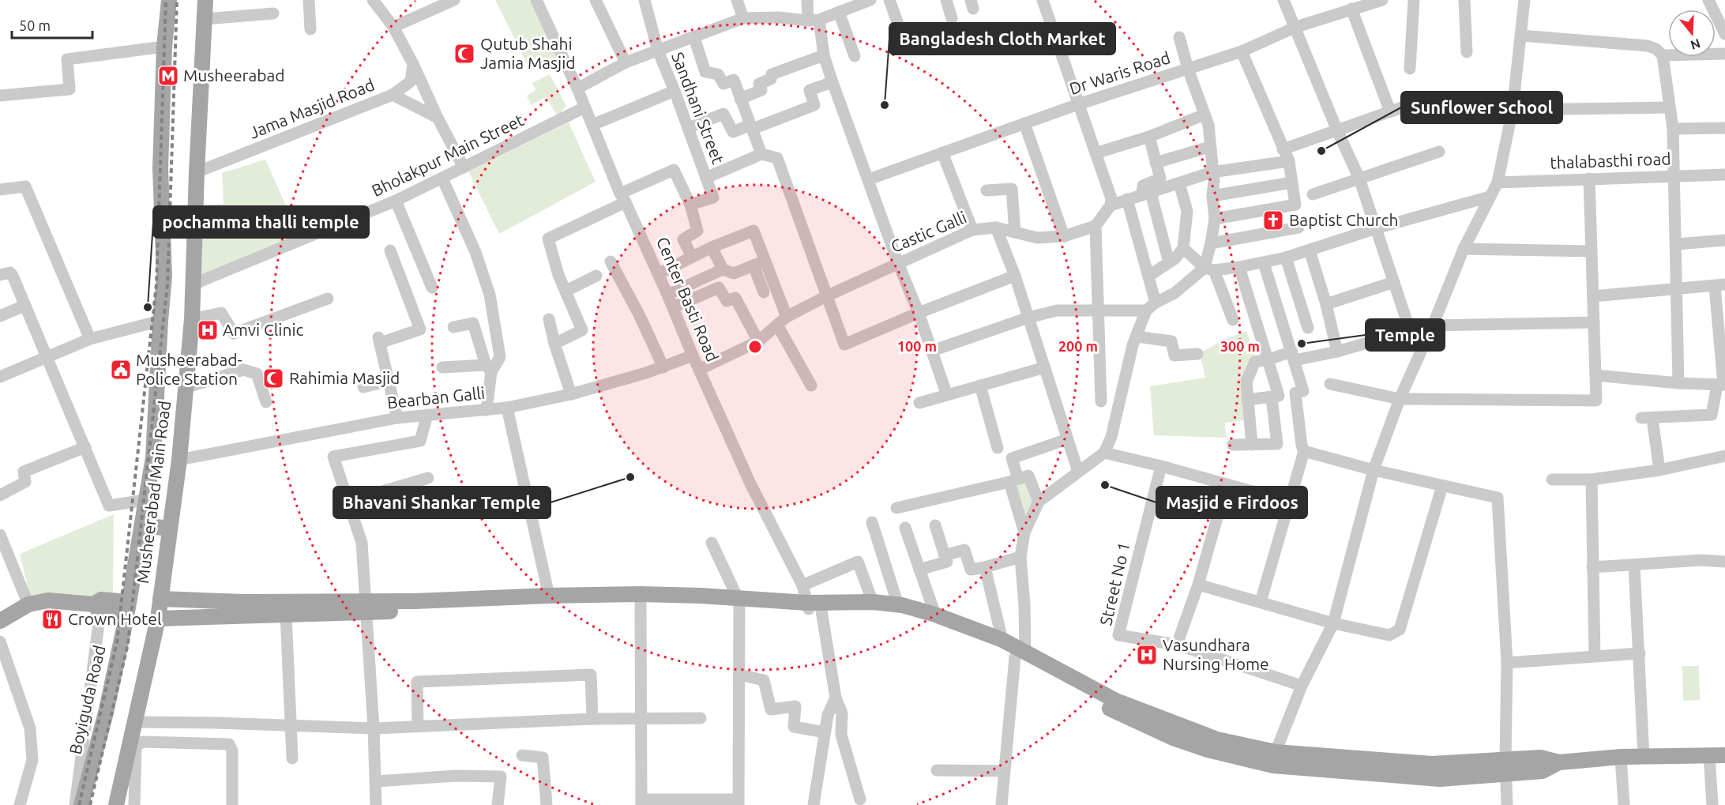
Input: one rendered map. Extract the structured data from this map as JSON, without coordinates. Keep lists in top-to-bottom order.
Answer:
{
  "streets": {
    "main road": ["Musheerabad Main Road", "Boyiguda Road"],
    "street": [
      "Dr Waris Road",
      "Sandhani Street",
      "Jama Masjid Road",
      "Bholakpur Main Street",
      "thalabasthi road",
      "Castic Galli",
      "Center Basti Road",
      "Bearban Galli",
      "Street No 1"
    ]
  },
  "crossings": [
    ["Jama Masjid Road", "Musheerabad Main Road"],
    ["Bholakpur Main Street", "Center Basti Road"],
    ["Bholakpur Main Street", "Musheerabad Main Road"],
    ["Castic Galli", "Center Basti Road"],
    ["Center Basti Road", "Bearban Galli"],
    ["Bearban Galli", "Musheerabad Main Road"],
    ["Musheerabad Main Road", "Boyiguda Road"]
  ],
  "places": {
    "mosque": ["Qutub Shahi Jamia Masjid", "Rahimia Masjid"],
    "metro station": ["Musheerabad"],
    "other": [
      "Bangladesh Cloth Market",
      "Sunflower School",
      "pochamma thalli temple",
      "Temple",
      "Bhavani Shankar Temple",
      "Masjid e Firdoos"
    ],
    "church": ["Baptist Church"],
    "hospital": ["Amvi Clinic", "Vasundhara Nursing Home"],
    "public building": ["Musheerabad- Police Station"],
    "restaurant": ["Crown Hotel"]
  },
  "scale_bar": "50 m",
  "north": "bottom",
  "rings": ["100 m", "200 m", "300 m"]
}
